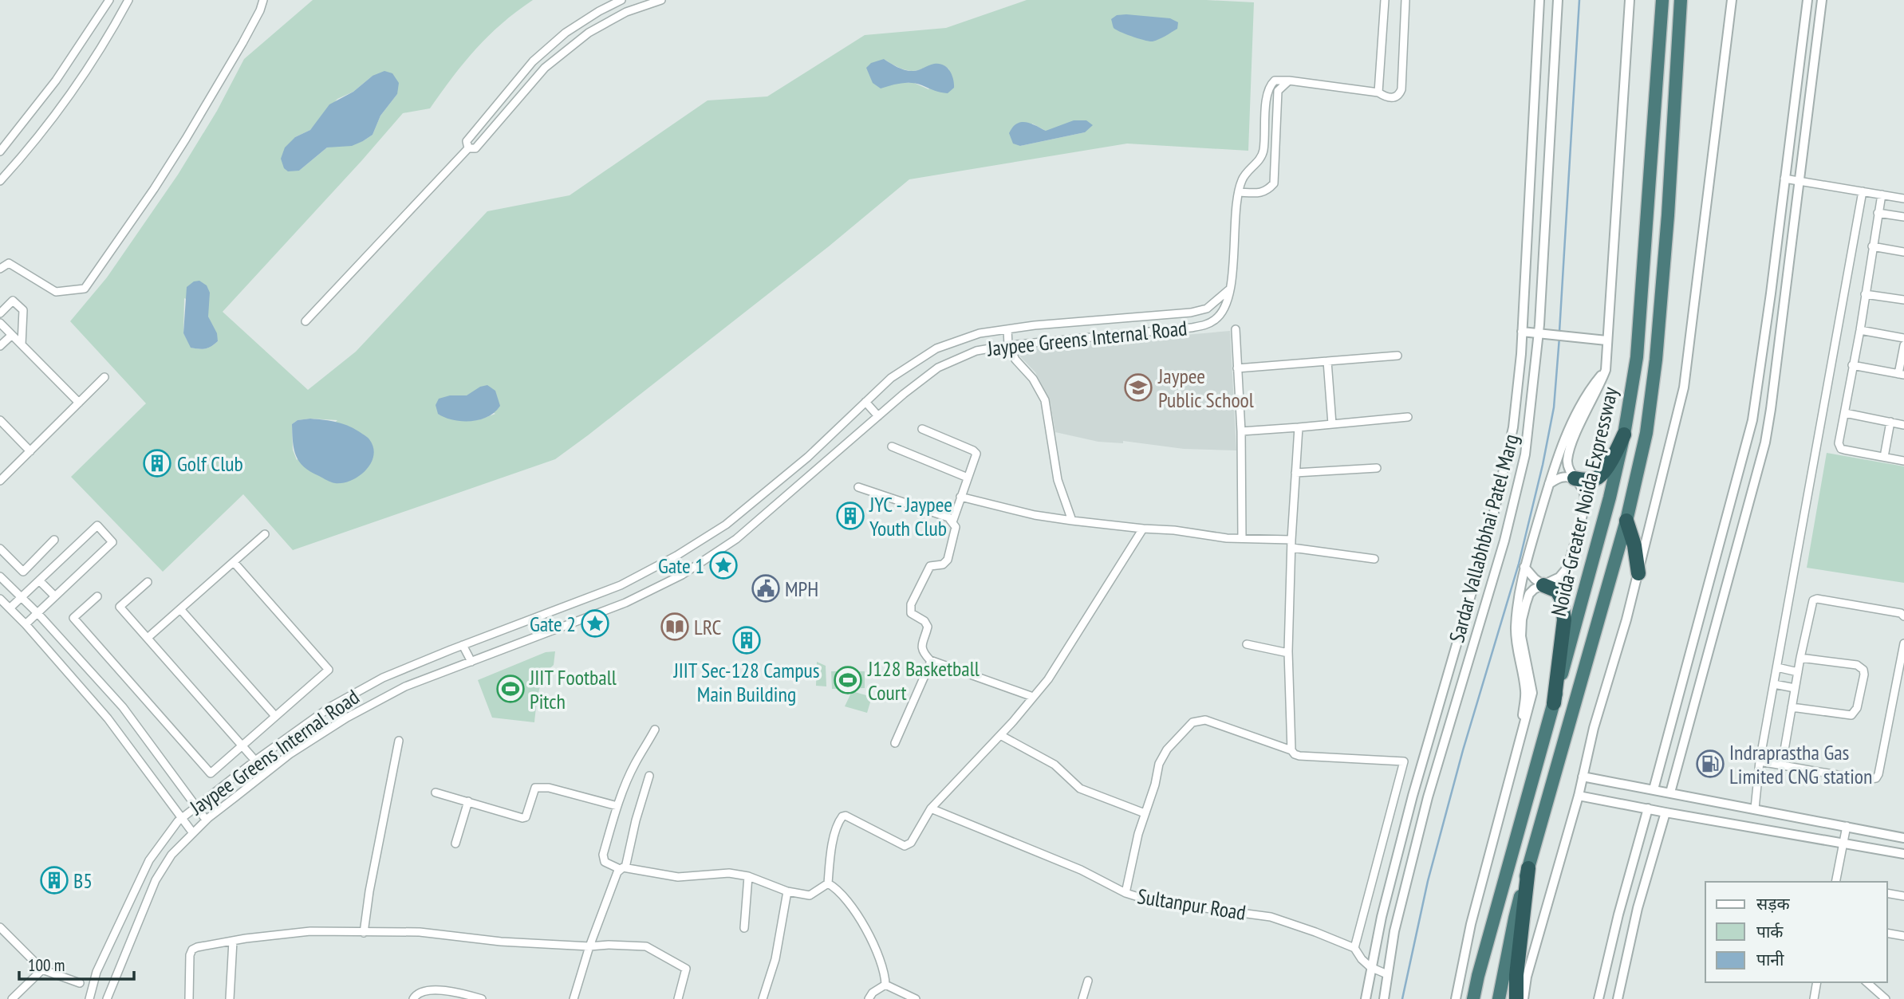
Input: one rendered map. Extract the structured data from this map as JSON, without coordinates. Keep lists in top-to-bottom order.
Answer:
{
  "streets": {
    "highway": ["Noida-Greater Noida Expressway"],
    "street": ["Jaypee Greens Internal Road", "Sardar Vallabhbhai Patel Marg", "Sultanpur Road"]
  },
  "crossings": [
    ["Sardar Vallabhbhai Patel Marg", "Sultanpur Road"]
  ],
  "places": {
    "school or university": ["Jaypee Public School"],
    "building": [
      "Golf Club",
      "JYC - Jaypee Youth Club",
      "JIIT Sec-128 Campus Main Building",
      "B5"
    ],
    "place": ["Gate 1", "Gate 2"],
    "public building": ["MPH"],
    "library": ["LRC"],
    "sports": ["J128 Basketball Court", "JIIT Football Pitch"],
    "fuel station": ["Indraprastha Gas Limited CNG station"]
  },
  "legend": ["सड़क", "पार्क", "पानी"],
  "scale_bar": "100 m"
}
